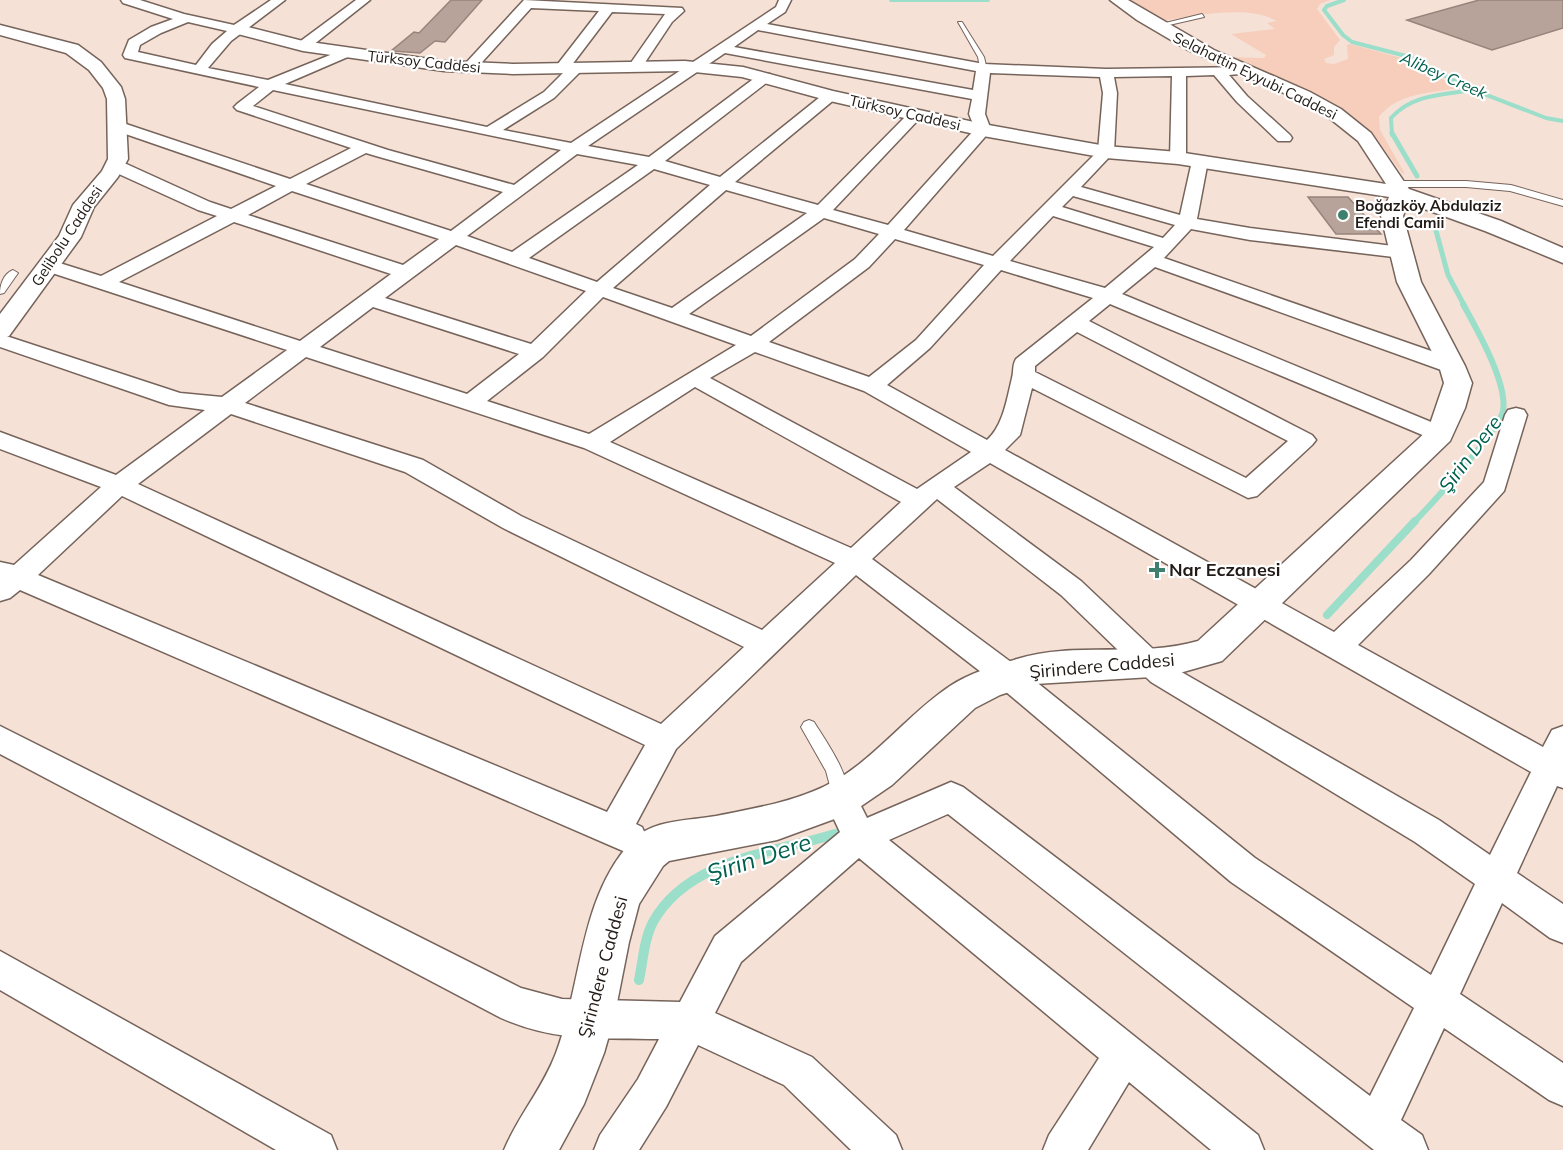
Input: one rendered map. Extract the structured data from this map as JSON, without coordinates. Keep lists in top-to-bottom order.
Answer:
{
  "streets": {
    "street": [
      "Türksoy Caddesi",
      "Selahattin Eyyubi Caddesi",
      "Gelibolu Caddesi",
      "Şirindere Caddesi"
    ]
  },
  "crossings": [
    ["Türksoy Caddesi", "Selahattin Eyyubi Caddesi"],
    ["Türksoy Caddesi", "Şirindere Caddesi"],
    ["Selahattin Eyyubi Caddesi", "Şirindere Caddesi"]
  ],
  "water": ["Alibey Creek", "Şirin Dere"],
  "places": {
    "other": ["Boğazköy Abdulaziz Efendi Camii"],
    "health": ["Nar Eczanesi"]
  }
}
